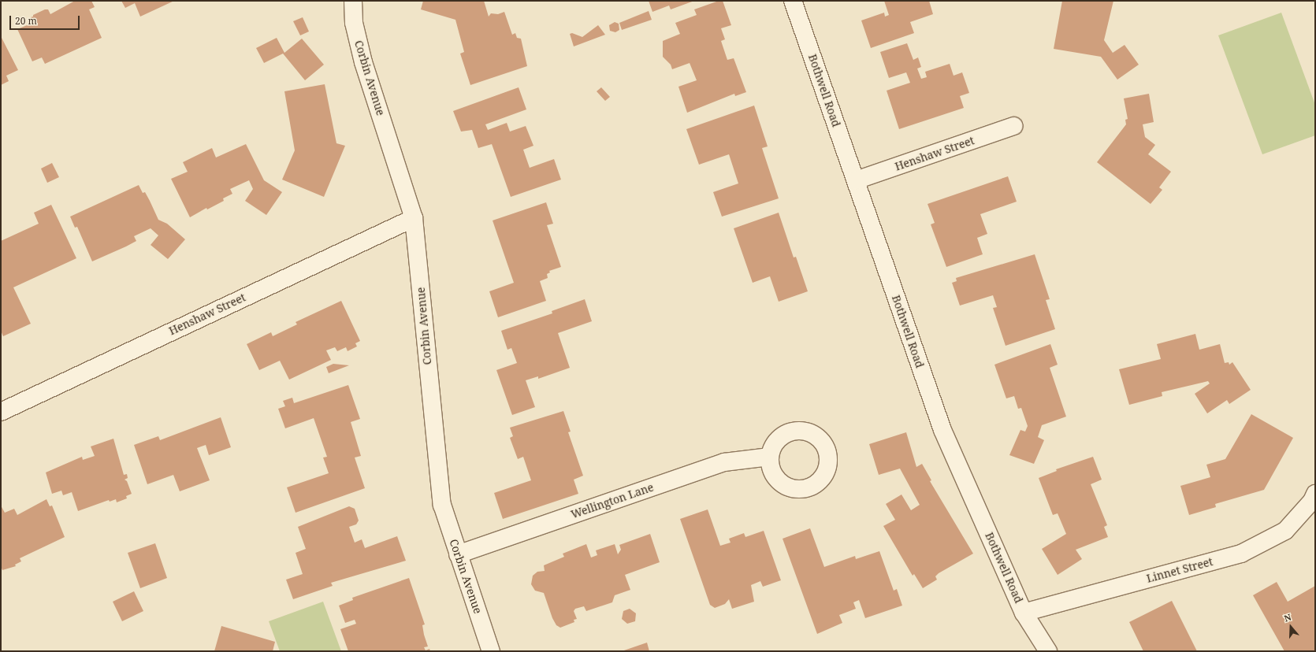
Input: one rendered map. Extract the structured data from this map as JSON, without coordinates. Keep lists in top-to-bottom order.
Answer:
{
  "streets": {
    "street": [
      "Corbin Avenue",
      "Bothwell Road",
      "Henshaw Street",
      "Wellington Lane",
      "Linnet Street"
    ]
  },
  "crossings": [
    ["Corbin Avenue", "Henshaw Street"],
    ["Corbin Avenue", "Wellington Lane"],
    ["Bothwell Road", "Henshaw Street"],
    ["Bothwell Road", "Linnet Street"]
  ],
  "scale_bar": "20 m",
  "north": "top"
}
